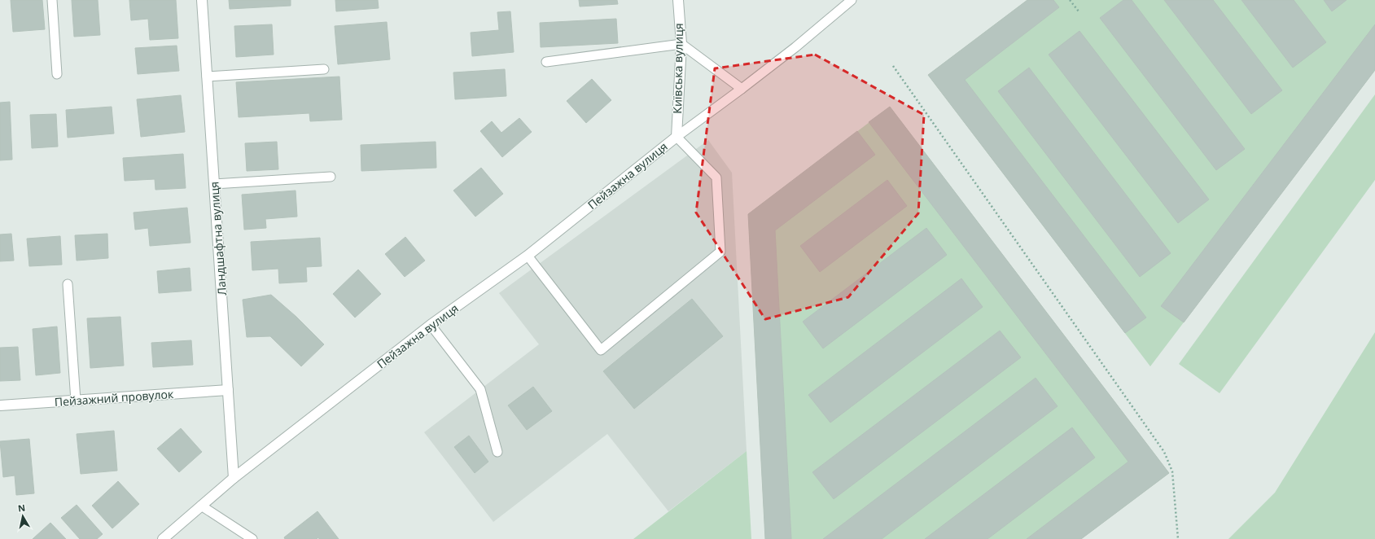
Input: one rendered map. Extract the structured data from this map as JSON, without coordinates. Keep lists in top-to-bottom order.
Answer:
{
  "streets": {
    "street": [
      "Київська вулиця",
      "Пейзажна вулиця",
      "Ландшафтна вулиця",
      "Пейзажний провулок"
    ]
  },
  "crossings": [
    ["Київська вулиця", "Пейзажна вулиця"],
    ["Пейзажна вулиця", "Ландшафтна вулиця"],
    ["Ландшафтна вулиця", "Пейзажний провулок"]
  ],
  "north": "top"
}
